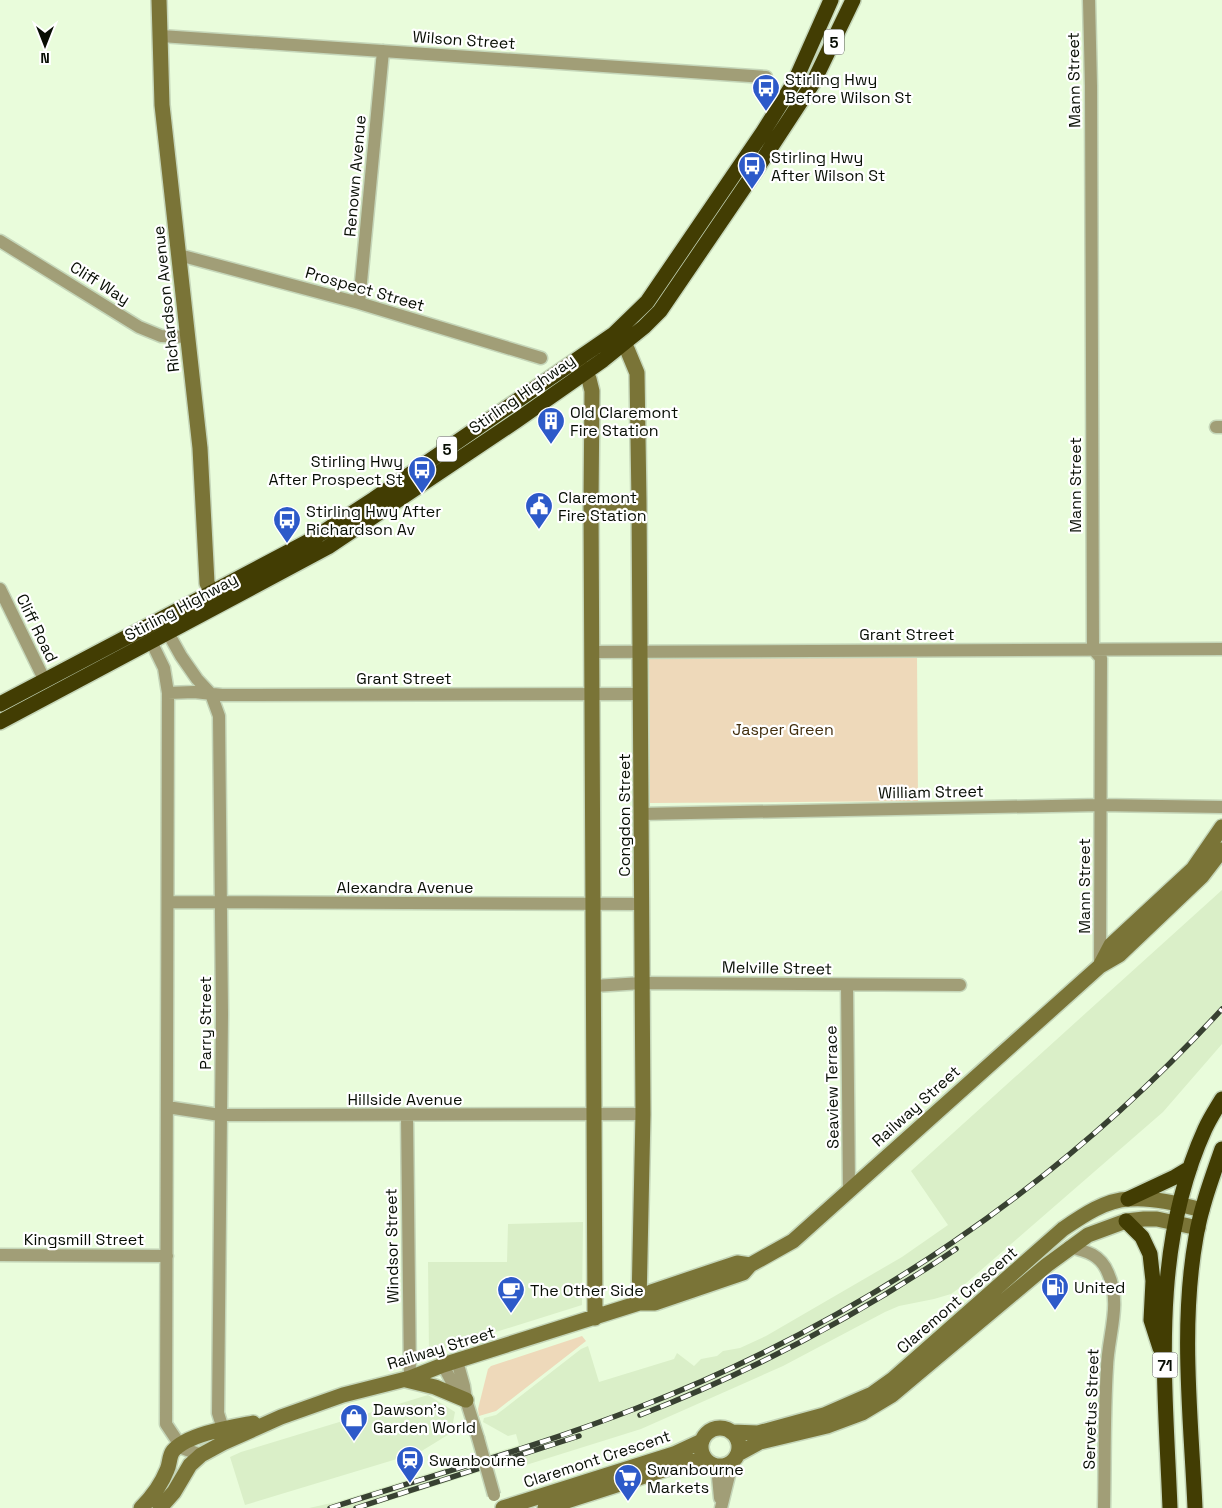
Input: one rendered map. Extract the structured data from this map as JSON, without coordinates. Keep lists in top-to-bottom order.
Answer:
{
  "streets": {
    "highway": ["5", "Stirling Highway", "71"],
    "street": [
      "Wilson Street",
      "Mann Street",
      "Renown Avenue",
      "Cliff Way",
      "Prospect Street",
      "Richardson Avenue",
      "Cliff Road",
      "Grant Street",
      "William Street",
      "Congdon Street",
      "Alexandra Avenue",
      "Melville Street",
      "Parry Street",
      "Seaview Terrace",
      "Hillside Avenue",
      "Railway Street",
      "Kingsmill Street",
      "Windsor Street",
      "Claremont Crescent",
      "Servetus Street"
    ]
  },
  "crossings": [
    ["Wilson Street", "Renown Avenue"],
    ["Wilson Street", "Richardson Avenue"],
    ["Mann Street", "Grant Street"],
    ["Mann Street", "William Street"],
    ["Mann Street", "Railway Street"],
    ["Renown Avenue", "Prospect Street"],
    ["Cliff Way", "Richardson Avenue"],
    ["Prospect Street", "Richardson Avenue"],
    ["Richardson Avenue", "Stirling Highway"],
    ["Stirling Highway", "Cliff Road"],
    ["Stirling Highway", "Congdon Street"],
    ["Stirling Highway", "Parry Street"],
    ["Grant Street", "Congdon Street"],
    ["Grant Street", "Parry Street"],
    ["William Street", "Congdon Street"],
    ["Congdon Street", "Alexandra Avenue"],
    ["Congdon Street", "Melville Street"],
    ["Congdon Street", "Hillside Avenue"],
    ["Congdon Street", "Railway Street"],
    ["Alexandra Avenue", "Parry Street"],
    ["Melville Street", "Seaview Terrace"],
    ["Parry Street", "Hillside Avenue"],
    ["Parry Street", "Railway Street"],
    ["Seaview Terrace", "Railway Street"],
    ["Hillside Avenue", "Windsor Street"],
    ["Railway Street", "Windsor Street"],
    ["Claremont Crescent", "71"],
    ["Claremont Crescent", "Servetus Street"]
  ],
  "parks": ["Jasper Green"],
  "places": {
    "bus stop": [
      "Stirling Hwy Before Wilson St",
      "Stirling Hwy After Wilson St",
      "Stirling Hwy After Prospect St",
      "Stirling Hwy After Richardson Av"
    ],
    "building": ["Old Claremont Fire Station"],
    "public building": ["Claremont Fire Station"],
    "fuel station": ["United"],
    "cafe": ["The Other Side"],
    "shop": ["Dawson's Garden World"],
    "station": ["Swanbourne"],
    "supermarket": ["Swanbourne Markets"]
  },
  "north": "bottom"
}
